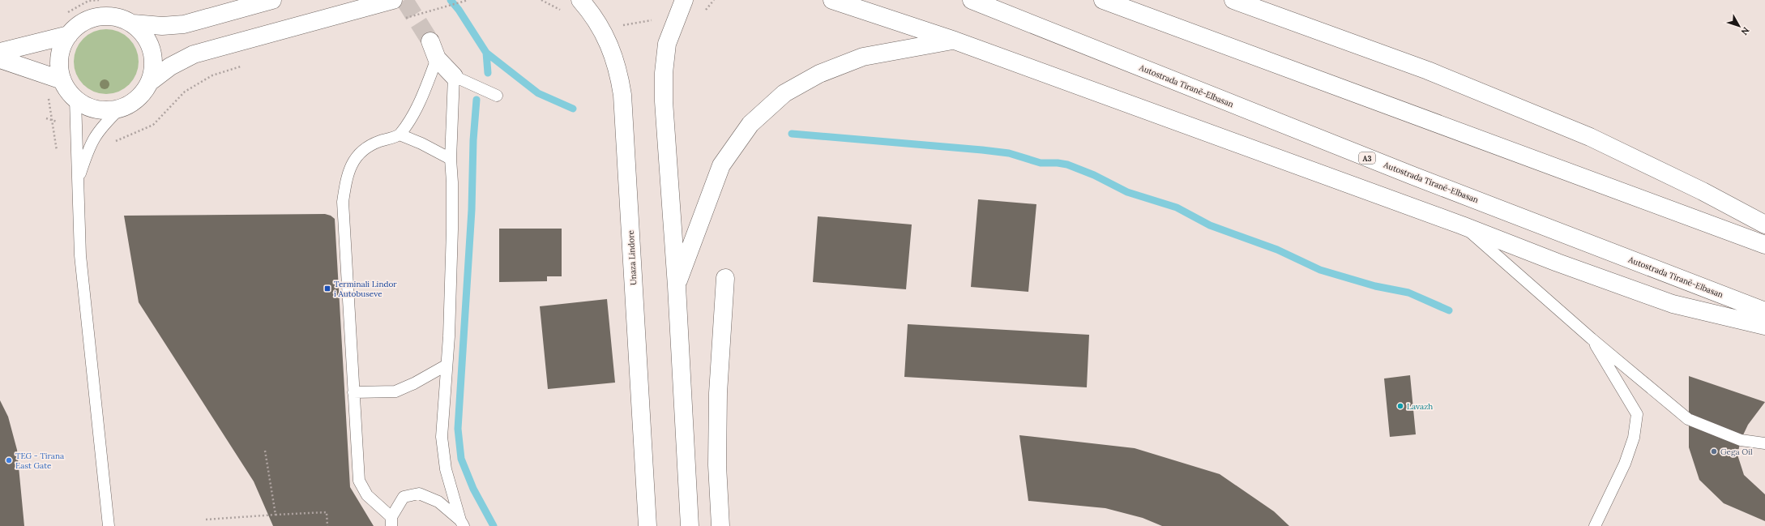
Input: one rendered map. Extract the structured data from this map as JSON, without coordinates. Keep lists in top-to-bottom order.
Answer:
{
  "streets": {
    "main road": ["Autostrada Tiranë-Elbasan", "A3", "Unaza Lindore"]
  },
  "places": {
    "transit": ["Terminali Lindor i Autobuseve"],
    "other": ["Lavazh", "Gega Oil", "TEG - Tirana East Gate"]
  },
  "north": "bottom right"
}
